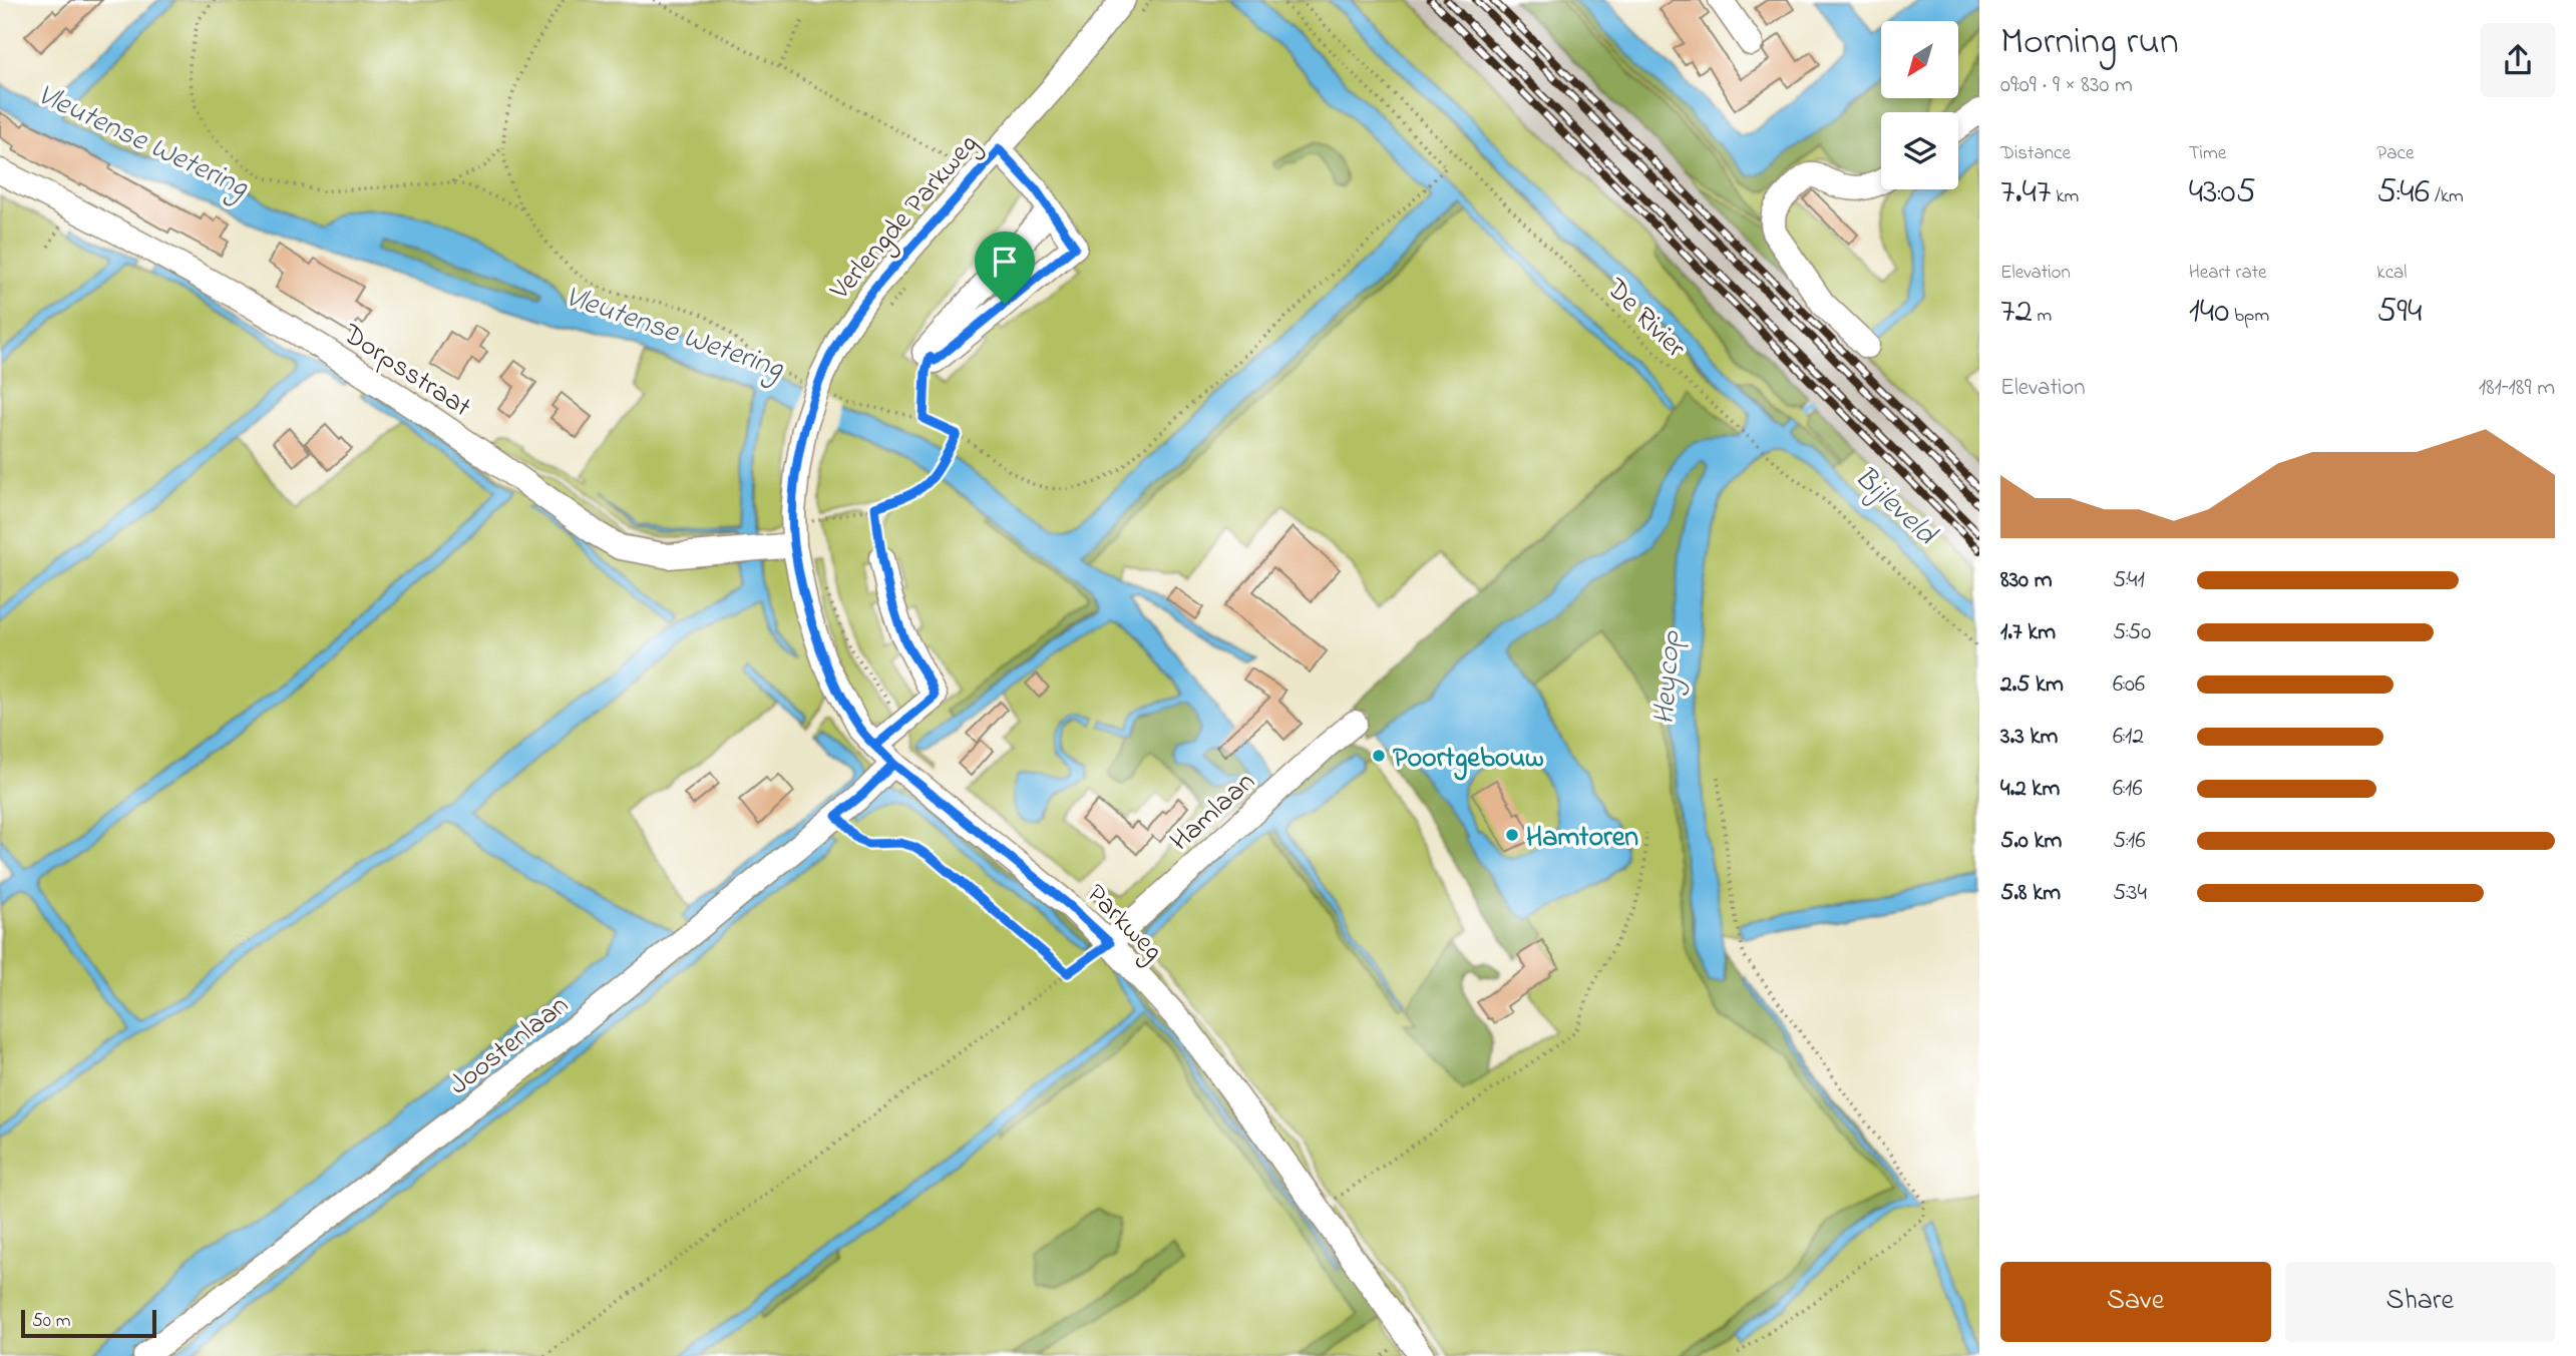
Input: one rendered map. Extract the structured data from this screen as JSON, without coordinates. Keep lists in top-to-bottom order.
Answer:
{
  "streets": {
    "street": [
      "Verlengde Parkweg",
      "Dorpsstraat",
      "Hamlaan",
      "Parkweg",
      "Joostenlaan"
    ],
    "path": ["De Rivier"]
  },
  "crossings": [
    ["Verlengde Parkweg", "Dorpsstraat"],
    ["Verlengde Parkweg", "Parkweg"],
    ["Dorpsstraat", "Parkweg"],
    ["Hamlaan", "Parkweg"],
    ["Parkweg", "Joostenlaan"]
  ],
  "water": ["Vleutense Wetering", "Bijleveld", "Heycop"],
  "places": ["Poortgebouw", "Hamtoren"],
  "scale_bar": "50 m",
  "north": "bottom left",
  "page": {
    "heading": ["Morning run", "09:09 · 9 × 830 m"],
    "stats": [
      ["Distance", "7.47 km"],
      ["Time", "43:05"],
      ["Pace", "5:46 /km"],
      ["Elevation", "72 m"],
      ["Heart rate", "140 bpm"],
      ["kcal", "594"]
    ],
    "chart": ["Elevation", "181–189 m"],
    "list": [
      {
        "name": "830 m",
        "note": "5:41"
      },
      {
        "name": "1.7 km",
        "note": "5:50"
      },
      {
        "name": "2.5 km",
        "note": "6:06"
      },
      {
        "name": "3.3 km",
        "note": "6:12"
      },
      {
        "name": "4.2 km",
        "note": "6:16"
      },
      {
        "name": "5.0 km",
        "note": "5:16"
      },
      {
        "name": "5.8 km",
        "note": "5:34"
      }
    ],
    "buttons": ["Save", "Share"],
    "scale": "50 m"
  }
}
